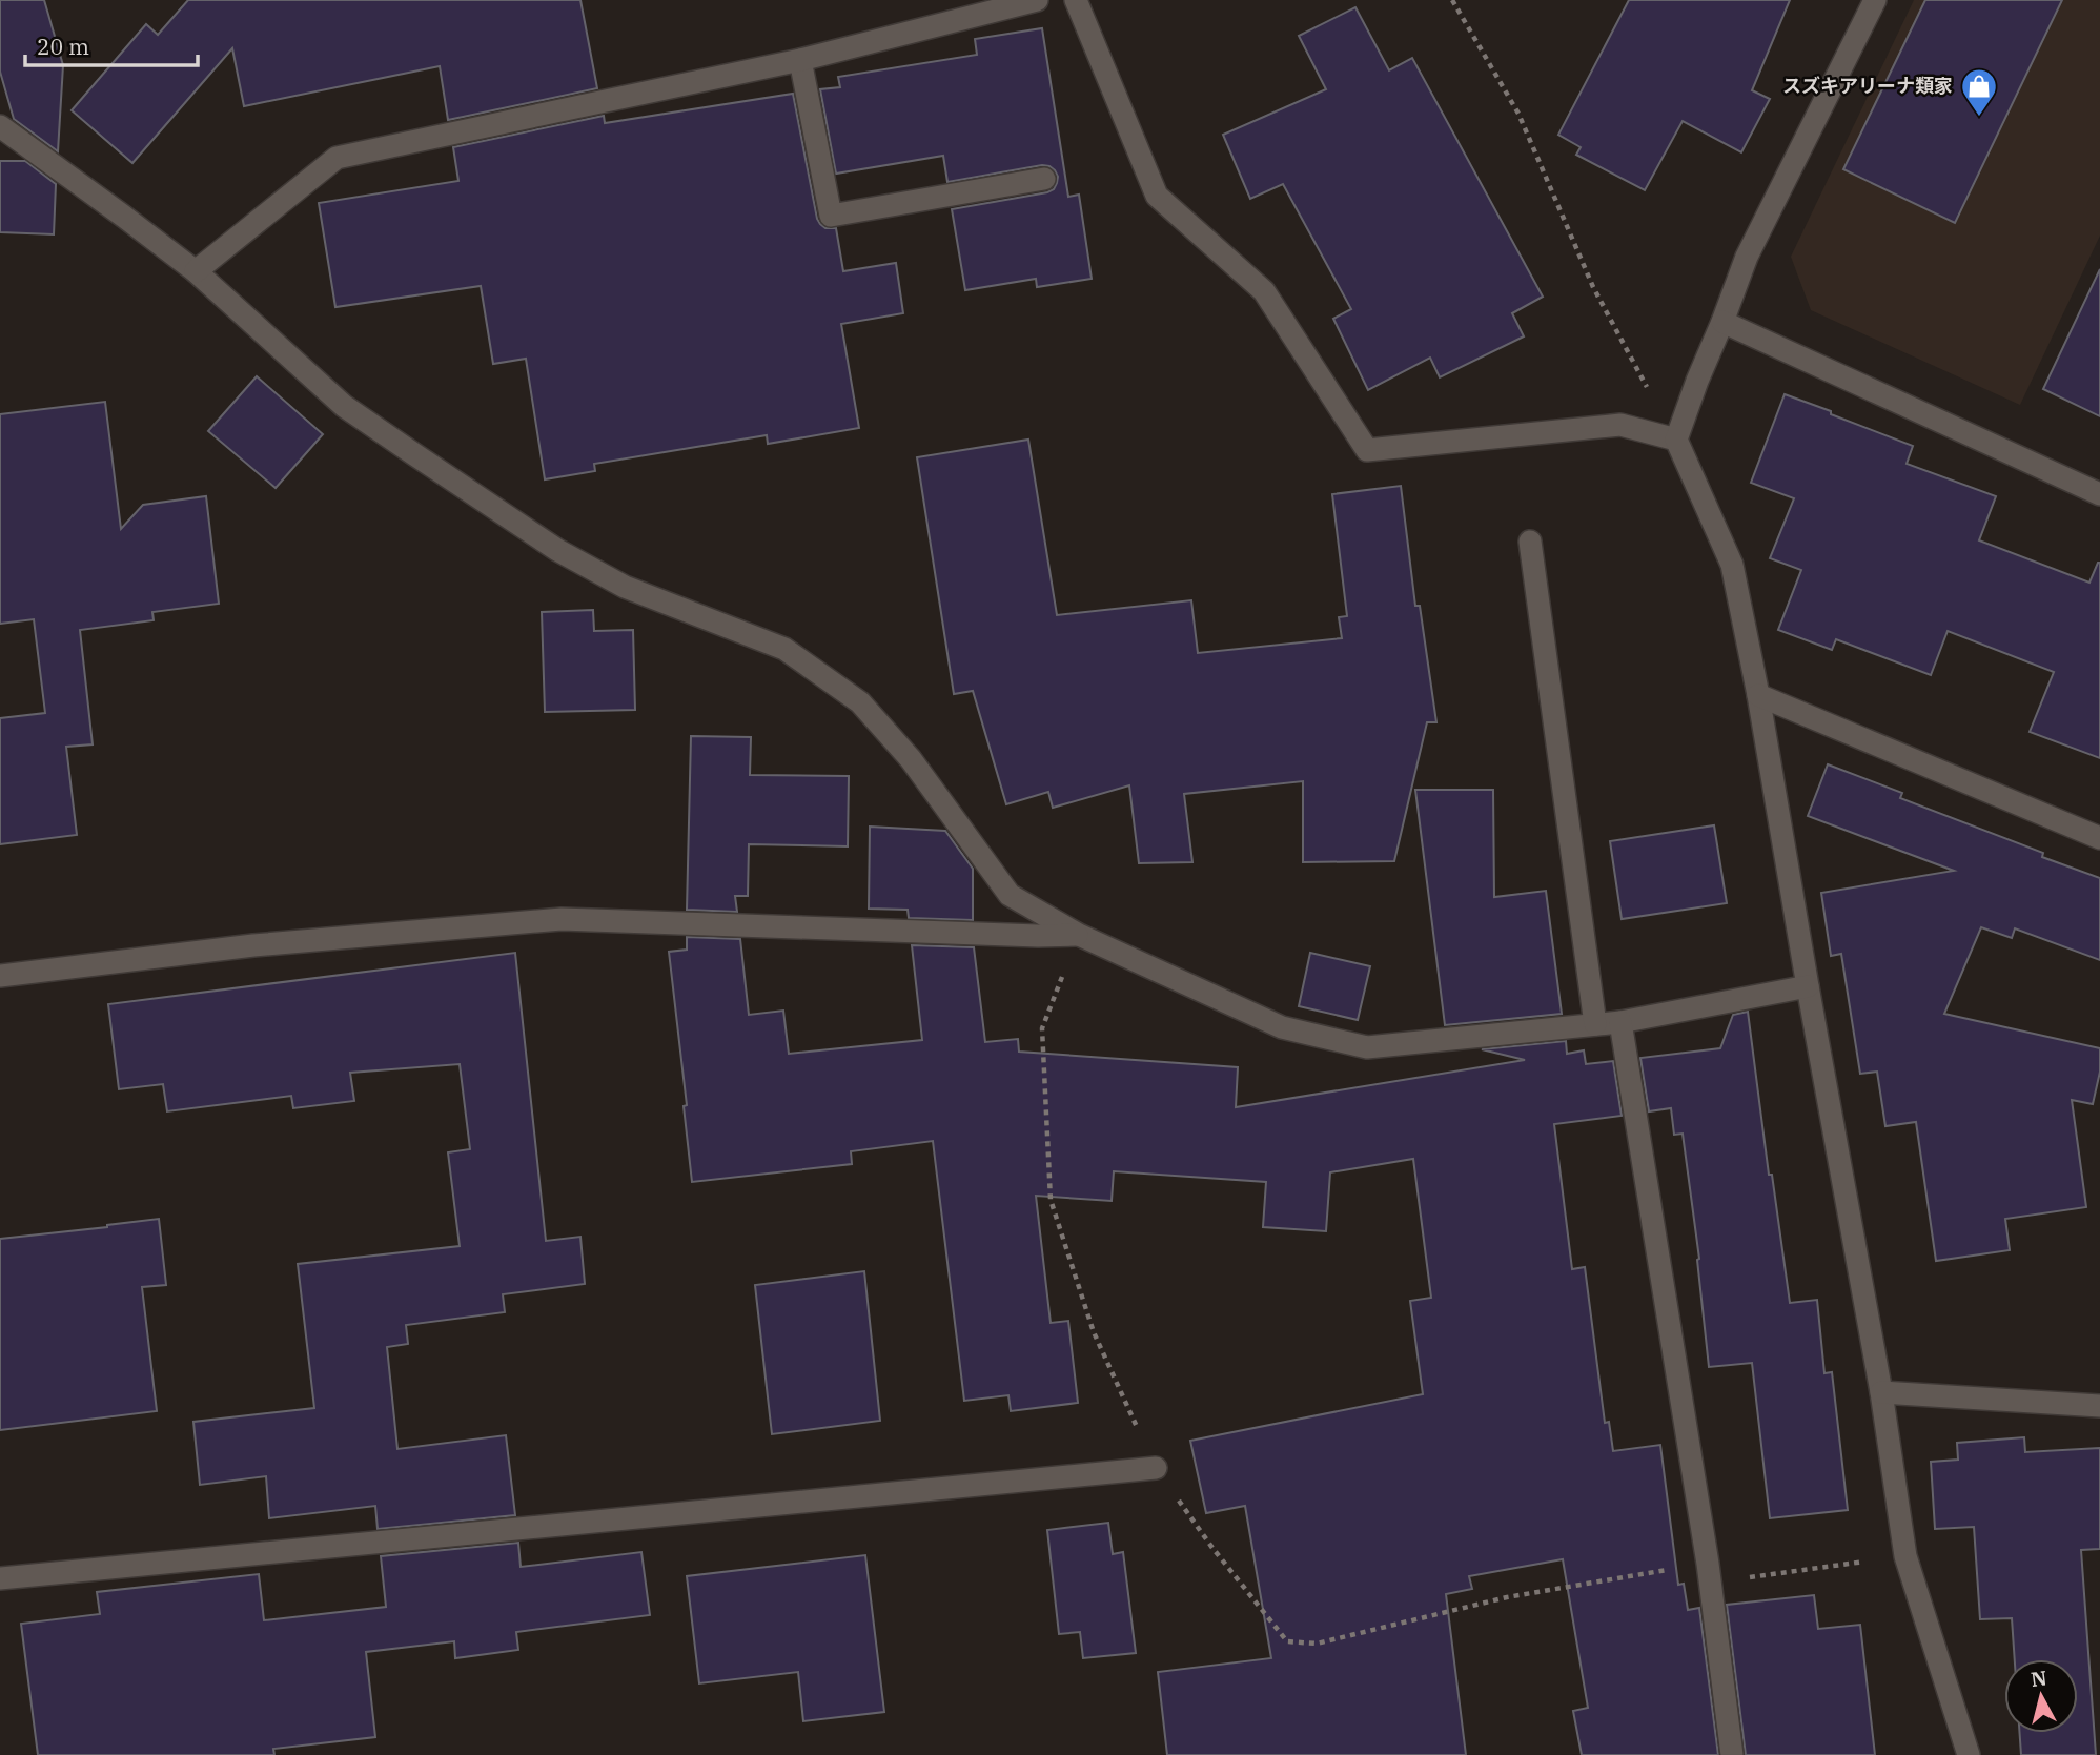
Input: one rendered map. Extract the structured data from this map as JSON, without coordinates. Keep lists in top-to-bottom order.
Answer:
{
  "places": {
    "shop": ["スズキアリーナ類家"]
  },
  "scale_bar": "20 m",
  "north": "top"
}
